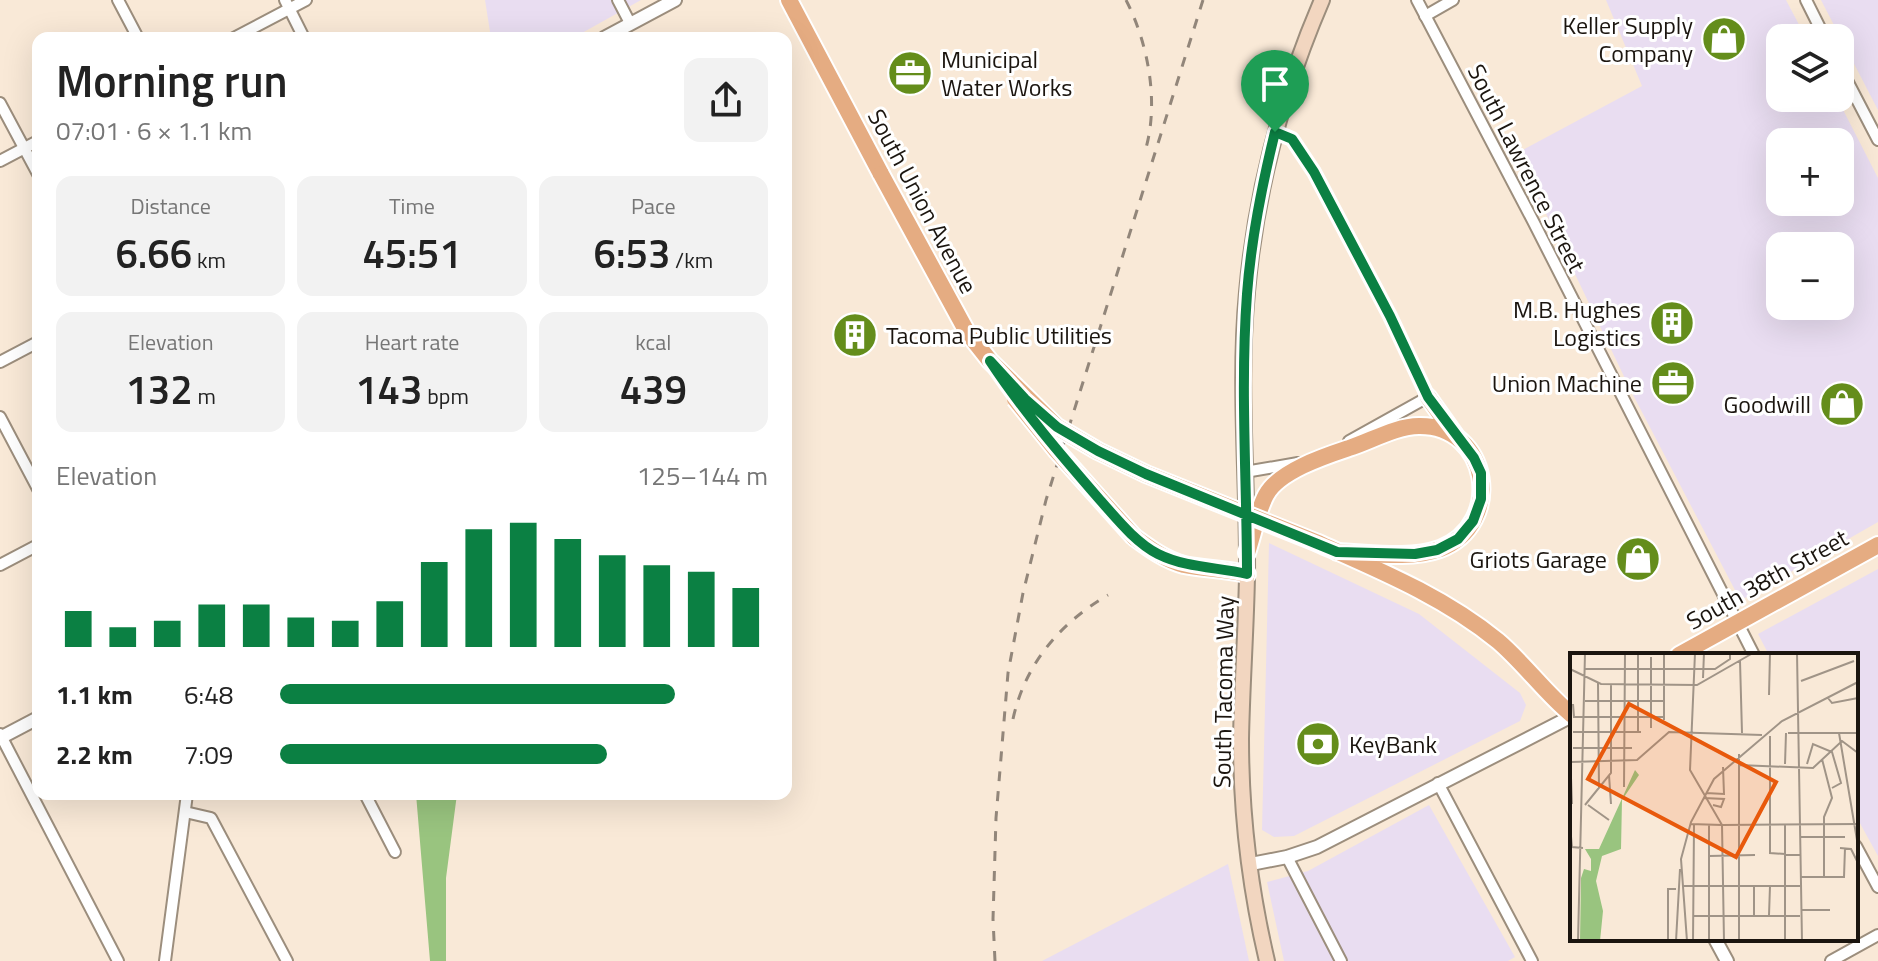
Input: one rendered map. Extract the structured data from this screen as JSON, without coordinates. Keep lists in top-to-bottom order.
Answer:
{
  "streets": {
    "main road": ["South Union Avenue", "South 38th Street", "South Tacoma Way"],
    "street": ["South Lawrence Street"]
  },
  "crossings": [
    ["South Lawrence Street", "South 38th Street"]
  ],
  "places": {
    "shop": ["Keller Supply Company", "Goodwill", "Griots Garage"],
    "office": ["Municipal Water Works", "Union Machine"],
    "building": ["M.B. Hughes Logistics", "Tacoma Public Utilities"],
    "bank": ["KeyBank"]
  },
  "page": {
    "map_buttons": ["+", "−"],
    "heading": ["Morning run", "07:01 · 6 × 1.1 km"],
    "stats": [
      ["Distance", "6.66 km"],
      ["Time", "45:51"],
      ["Pace", "6:53 /km"],
      ["Elevation", "132 m"],
      ["Heart rate", "143 bpm"],
      ["kcal", "439"]
    ],
    "chart": ["Elevation", "125–144 m"],
    "list": [
      {
        "name": "1.1 km",
        "note": "6:48"
      },
      {
        "name": "2.2 km",
        "note": "7:09"
      }
    ]
  }
}
